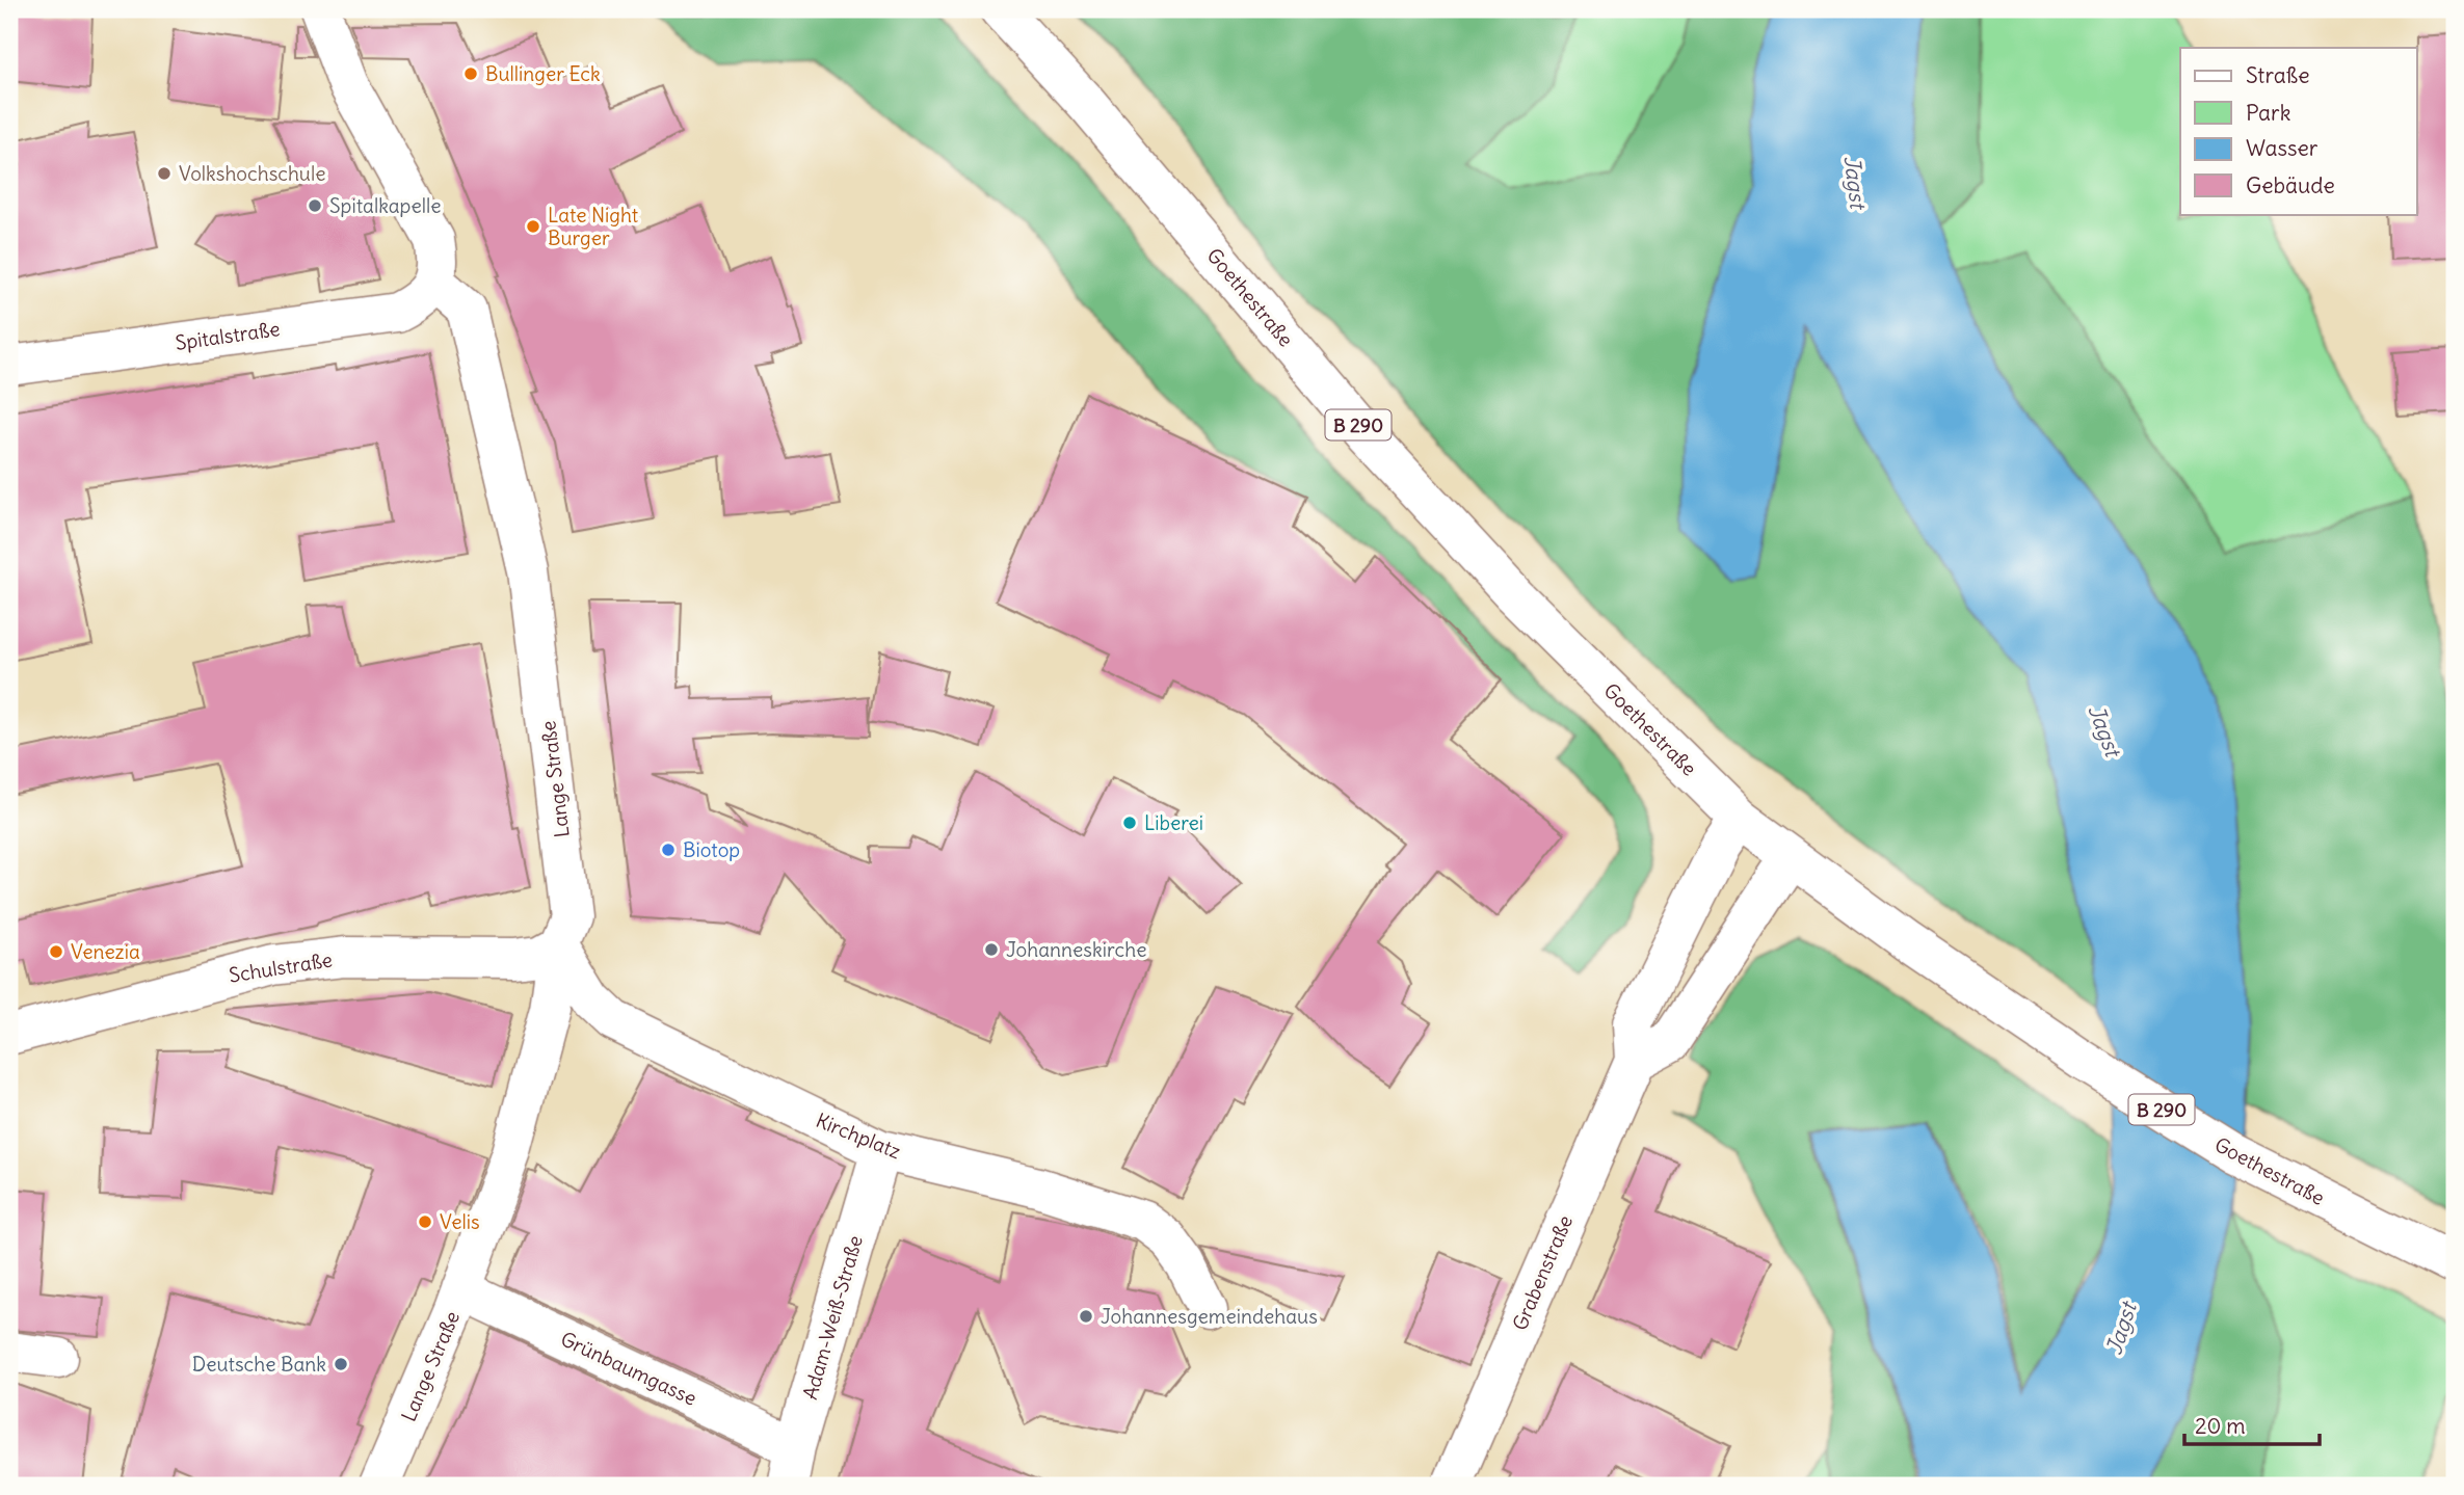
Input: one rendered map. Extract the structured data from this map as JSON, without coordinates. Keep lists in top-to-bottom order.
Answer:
{
  "streets": {
    "street": [
      "Goethestraße",
      "Spitalstraße",
      "B 290",
      "Lange Straße",
      "Schulstraße",
      "Kirchplatz",
      "Grabenstraße",
      "Adam-Weiß-Straße",
      "Grünbaumgasse"
    ]
  },
  "crossings": [
    ["Goethestraße", "Grabenstraße"],
    ["Spitalstraße", "Lange Straße"],
    ["Lange Straße", "Schulstraße"],
    ["Lange Straße", "Kirchplatz"],
    ["Lange Straße", "Grünbaumgasse"],
    ["Schulstraße", "Kirchplatz"],
    ["Kirchplatz", "Adam-Weiß-Straße"],
    ["Adam-Weiß-Straße", "Grünbaumgasse"]
  ],
  "water": ["Jagst"],
  "places": [
    "Bullinger Eck",
    "Volkshochschule",
    "Spitalkapelle",
    "Late Night Burger",
    "Liberei",
    "Biotop",
    "Johanneskirche",
    "Venezia",
    "Velis",
    "Johannesgemeindehaus",
    "Deutsche Bank"
  ],
  "legend": [
    "Straße",
    "Park",
    "Wasser",
    "Gebäude"
  ],
  "scale_bar": "20 m"
}
